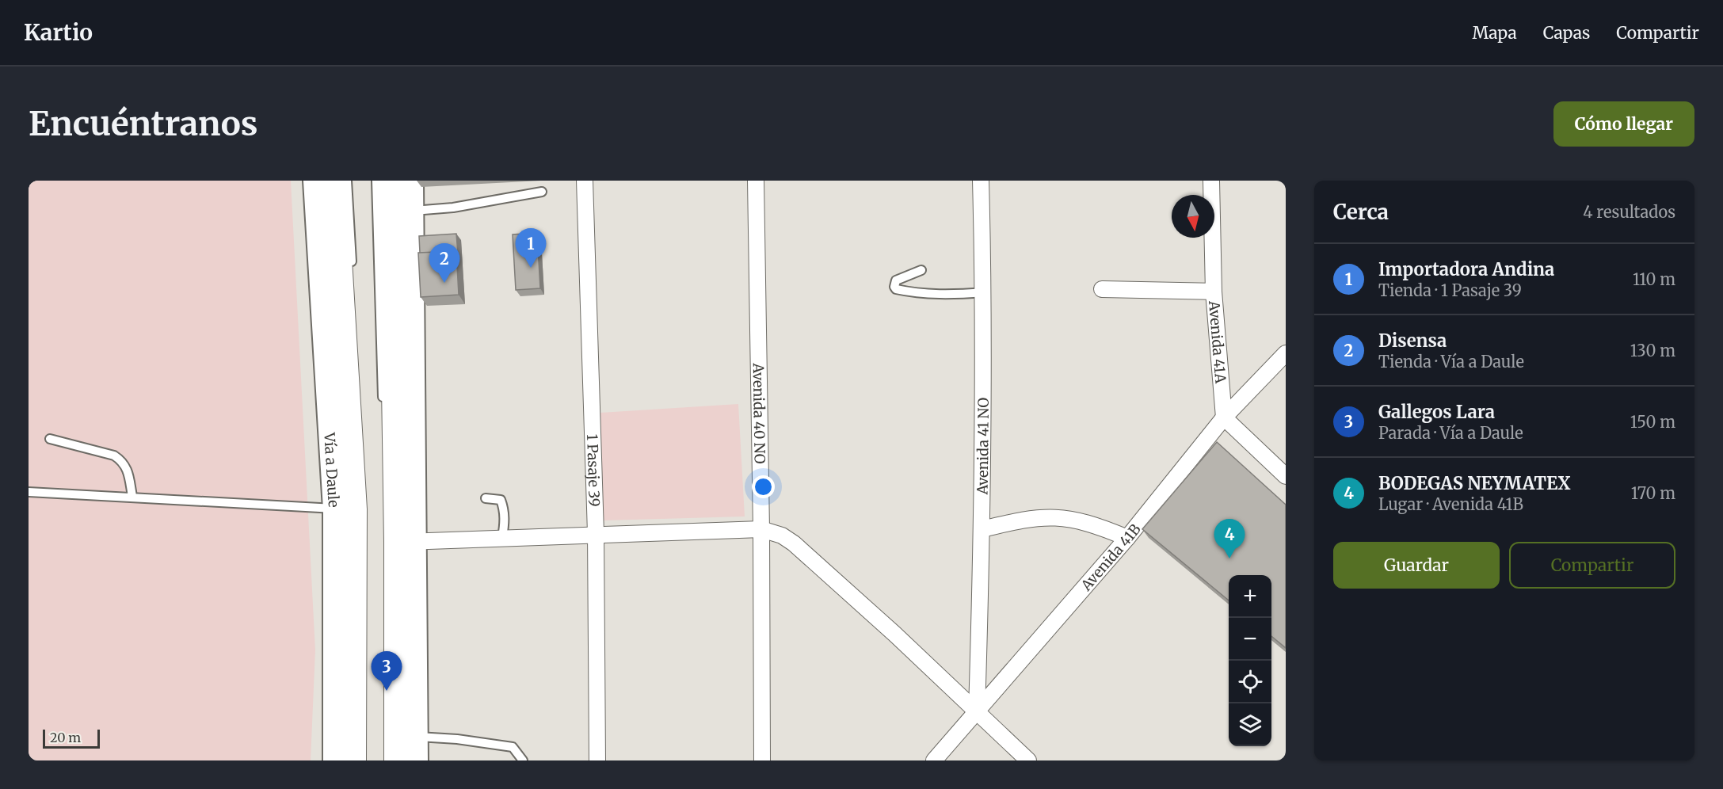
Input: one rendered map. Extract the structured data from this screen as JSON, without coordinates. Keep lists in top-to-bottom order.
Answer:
{
  "streets": {
    "main road": ["Vía a Daule"],
    "street": [
      "Avenida 41A",
      "Avenida 40 NO",
      "Avenida 41 NO",
      "1 Pasaje 39",
      "Avenida 41B"
    ]
  },
  "crossings": [
    ["Avenida 41A", "Avenida 41B"],
    ["Avenida 41 NO", "Avenida 41B"]
  ],
  "scale_bar": "20 m",
  "north": "bottom",
  "page": {
    "header": "Kartio",
    "nav": ["Mapa", "Capas", "Compartir"],
    "buttons": [
      "Cómo llegar",
      ["Guardar", "Compartir"]
    ],
    "title": "Encuéntranos",
    "heading": ["Cerca", "4 resultados"],
    "pins": [
      "1",
      "2",
      "4",
      "3"
    ],
    "list": [
      {
        "mark": "1",
        "name": "Importadora Andina",
        "note": "Tienda · 1 Pasaje 39",
        "value": "110 m"
      },
      {
        "mark": "2",
        "name": "Disensa",
        "note": "Tienda · Vía a Daule",
        "value": "130 m"
      },
      {
        "mark": "3",
        "name": "Gallegos Lara",
        "note": "Parada · Vía a Daule",
        "value": "150 m"
      },
      {
        "mark": "4",
        "name": "BODEGAS NEYMATEX",
        "note": "Lugar · Avenida 41B",
        "value": "170 m"
      }
    ],
    "map_buttons": ["+", "−"],
    "scale": "20 m"
  }
}
